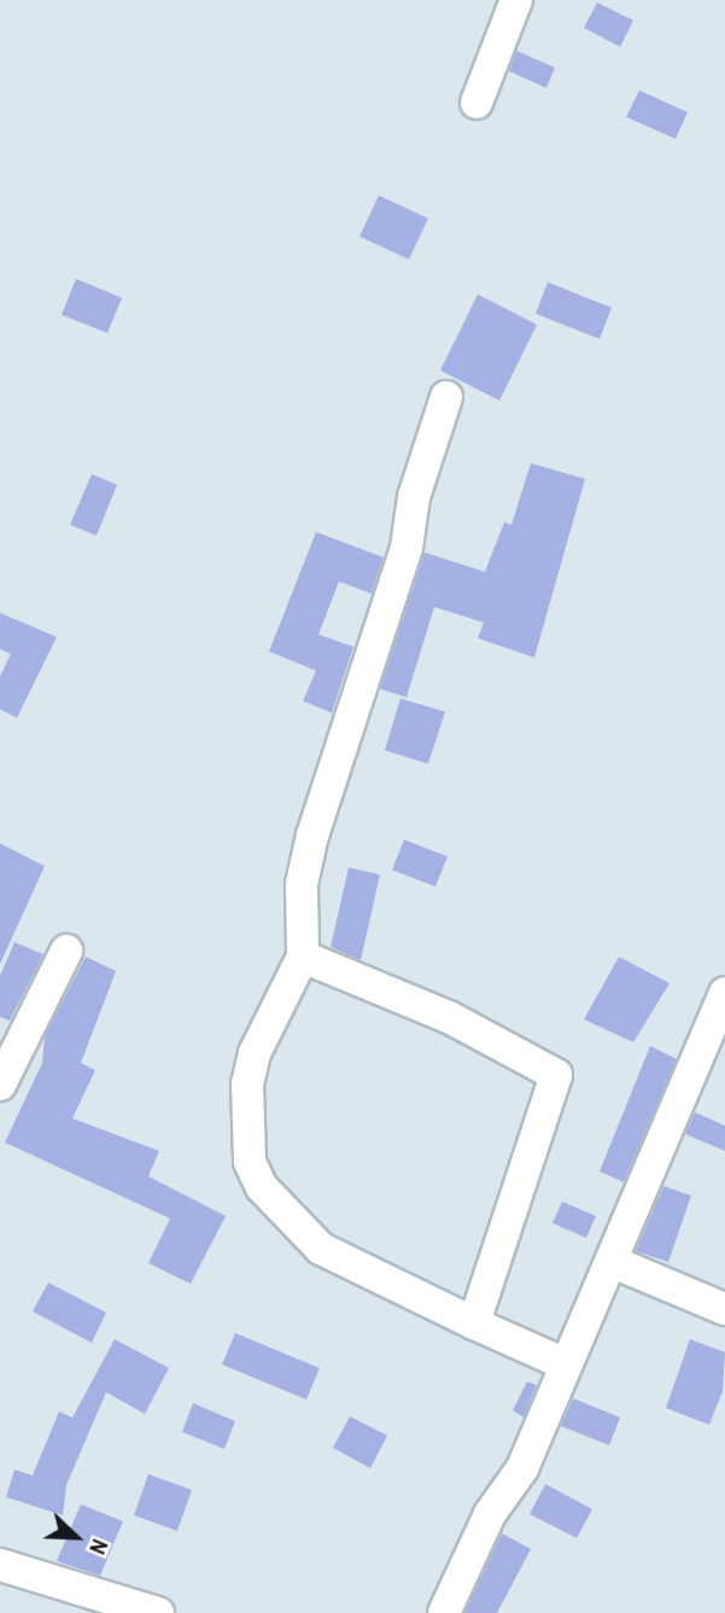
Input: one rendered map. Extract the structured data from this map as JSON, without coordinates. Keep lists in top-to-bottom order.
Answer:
{
  "north": "bottom right"
}
